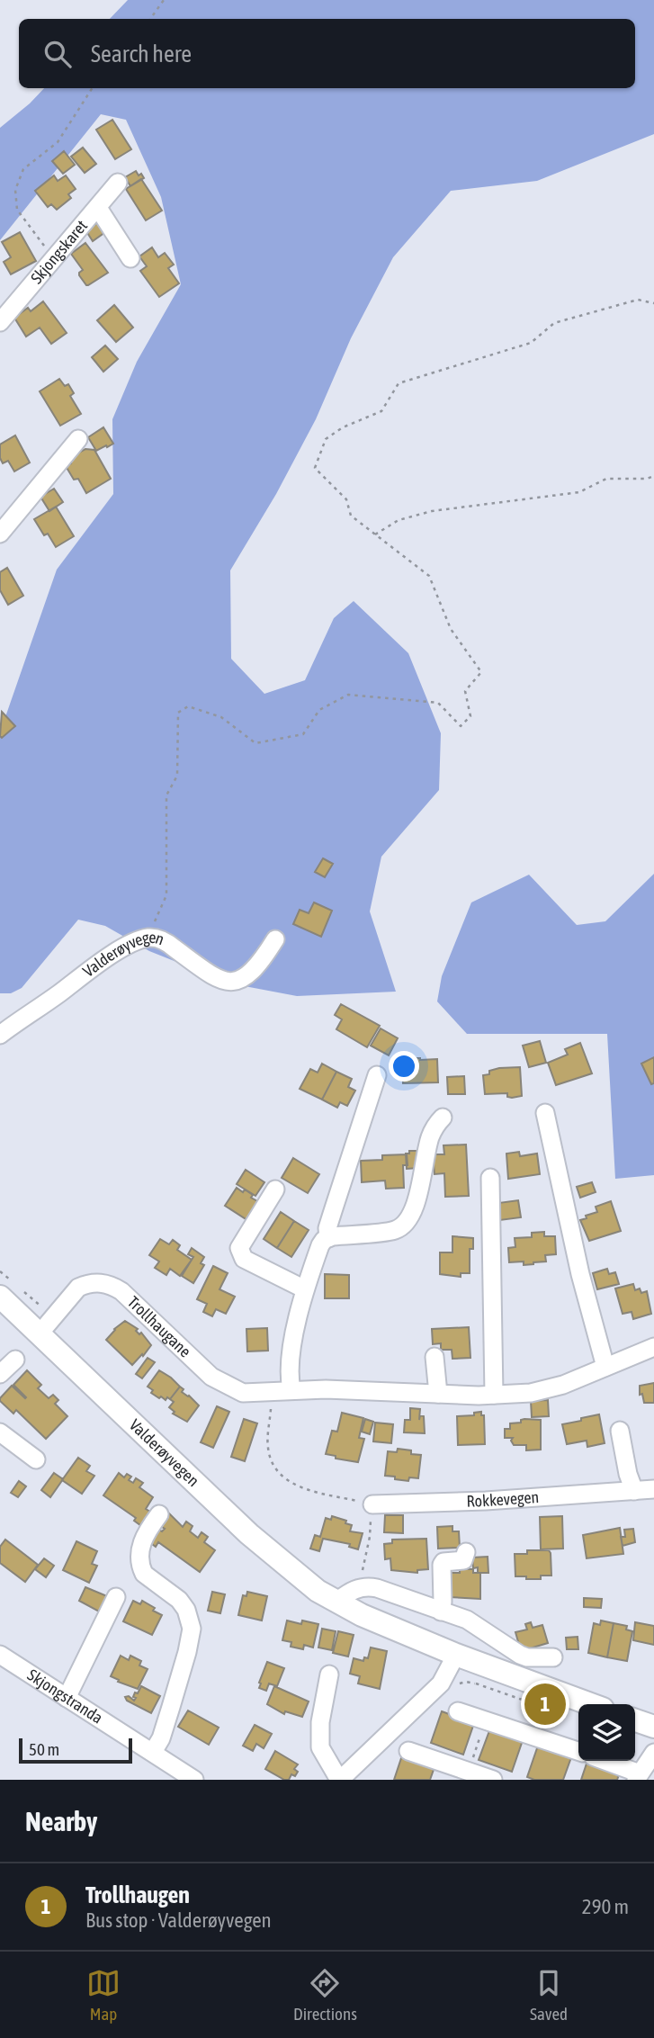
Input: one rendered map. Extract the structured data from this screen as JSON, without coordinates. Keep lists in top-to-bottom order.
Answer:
{
  "streets": {
    "main road": ["Valderøyvegen"],
    "street": [
      "Skjongskaret",
      "Trollhaugane",
      "Rokkevegen",
      "Skjongstranda"
    ]
  },
  "crossings": [
    ["Valderøyvegen", "Trollhaugane"]
  ],
  "scale_bar": "50 m",
  "page": {
    "search": "Search here",
    "pins": "1",
    "scale": "50 m",
    "heading": "Nearby",
    "list": [
      {
        "mark": "1",
        "name": "Trollhaugen",
        "note": "Bus stop · Valderøyvegen",
        "value": "290 m"
      }
    ],
    "nav": ["Map", "Directions", "Saved"]
  }
}
